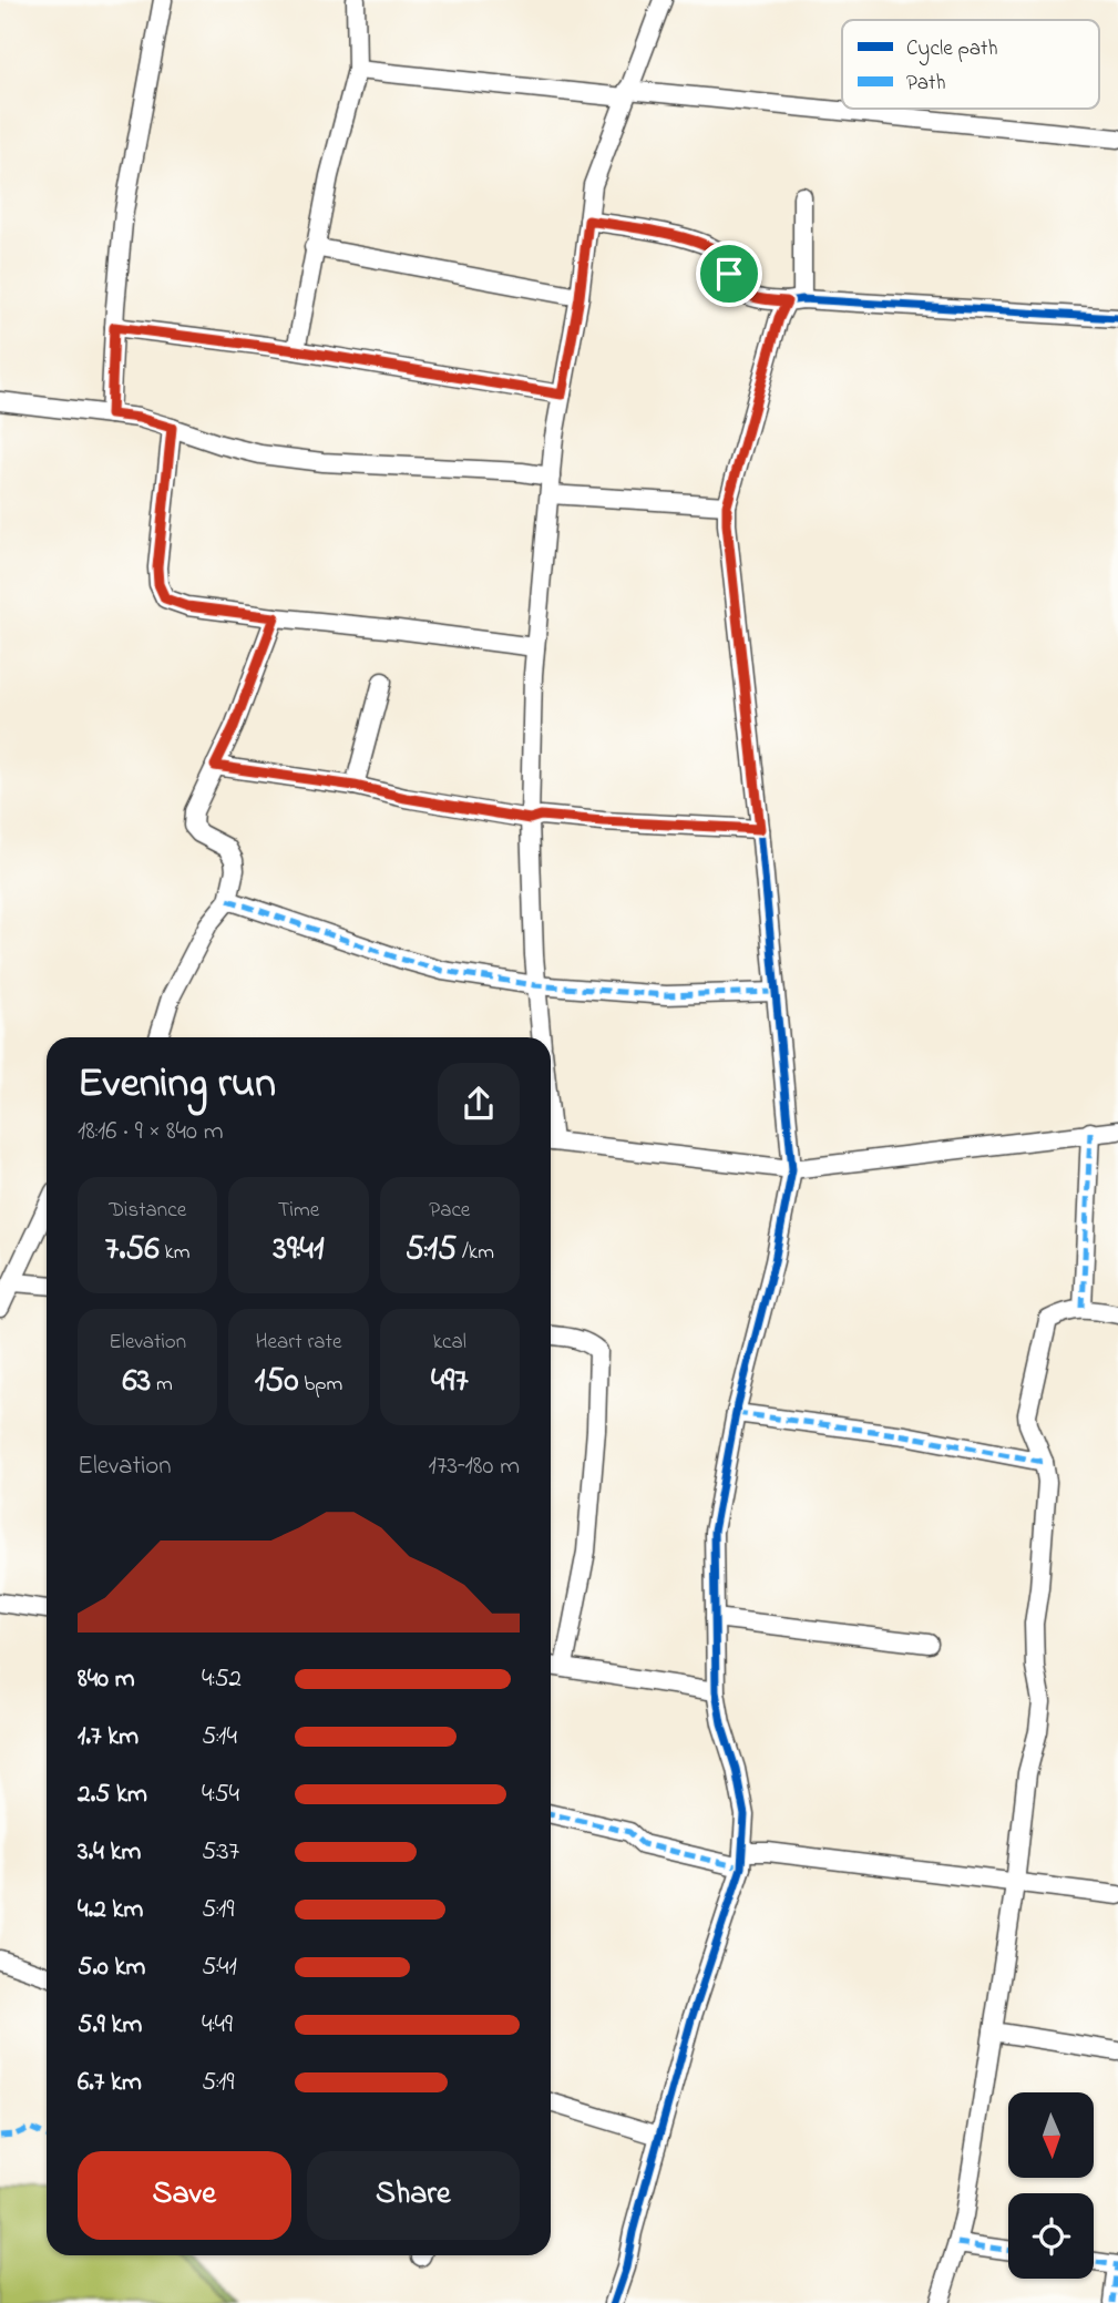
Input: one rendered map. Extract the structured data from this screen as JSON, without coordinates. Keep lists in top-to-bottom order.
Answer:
{
  "legend": ["Cycle path", "Path"],
  "north": "bottom",
  "page": {
    "heading": ["Evening run", "18:16 · 9 × 840 m"],
    "stats": [
      ["Distance", "7.56 km"],
      ["Time", "39:41"],
      ["Pace", "5:15 /km"],
      ["Elevation", "63 m"],
      ["Heart rate", "150 bpm"],
      ["kcal", "497"]
    ],
    "chart": ["Elevation", "173–180 m"],
    "list": [
      {
        "name": "840 m",
        "note": "4:52"
      },
      {
        "name": "1.7 km",
        "note": "5:14"
      },
      {
        "name": "2.5 km",
        "note": "4:54"
      },
      {
        "name": "3.4 km",
        "note": "5:37"
      },
      {
        "name": "4.2 km",
        "note": "5:19"
      },
      {
        "name": "5.0 km",
        "note": "5:41"
      },
      {
        "name": "5.9 km",
        "note": "4:49"
      },
      {
        "name": "6.7 km",
        "note": "5:19"
      }
    ],
    "buttons": ["Save", "Share"]
  }
}
